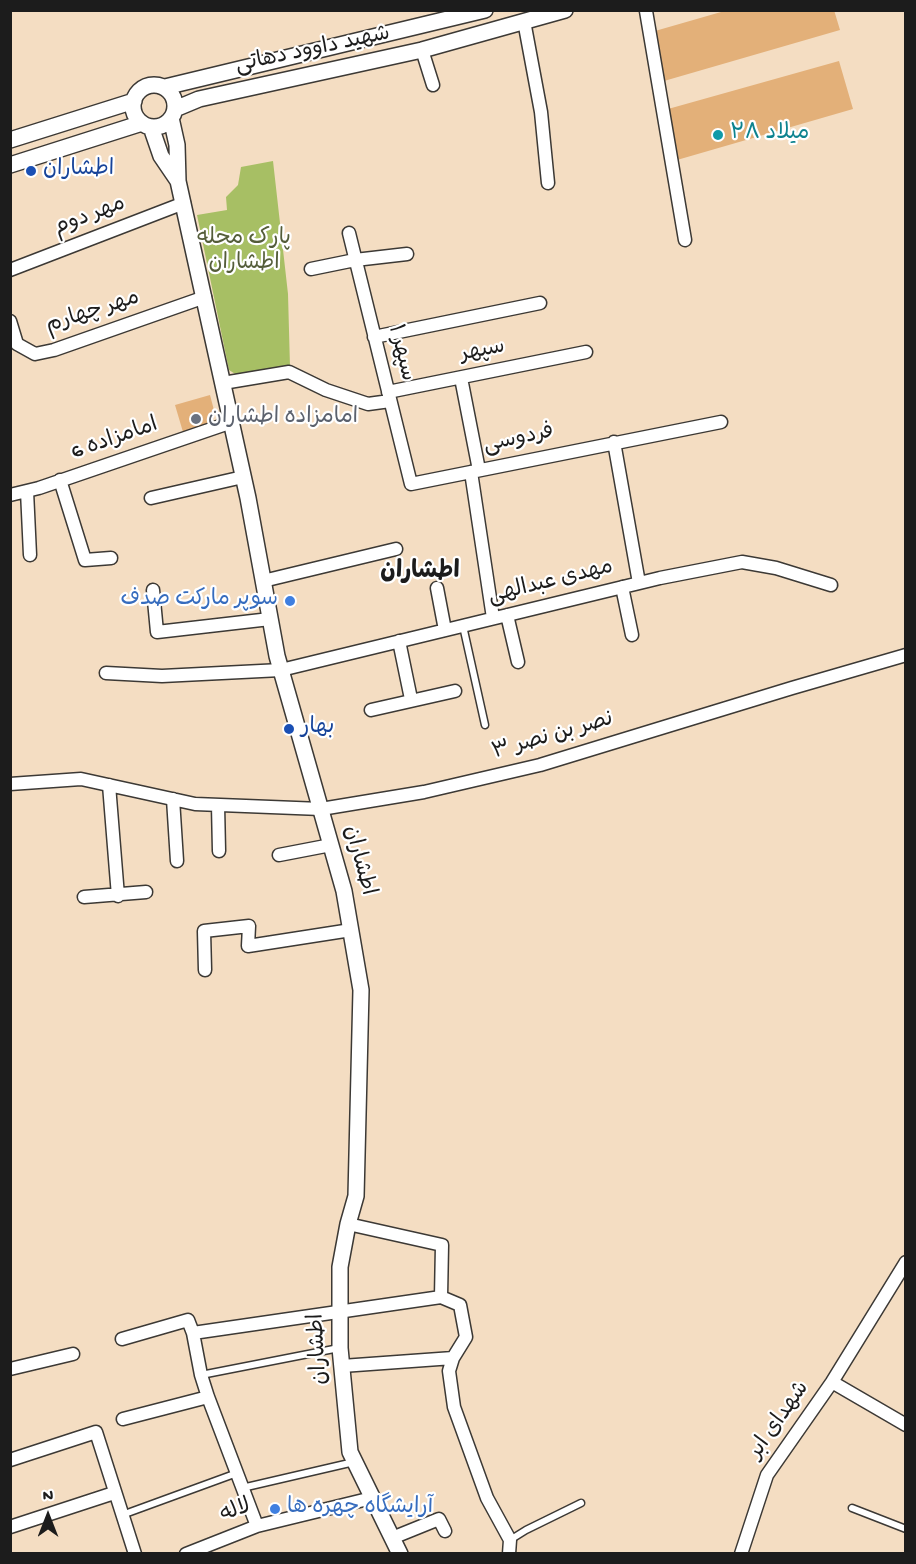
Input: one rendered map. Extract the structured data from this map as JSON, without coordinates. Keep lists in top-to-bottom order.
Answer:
{
  "streets": {
    "street": [
      "شهید داوود دهاتی",
      "مهر دوم",
      "مهر چهارم",
      "سپهر",
      "سپهر ۱",
      "امامزاده 6",
      "فردوسی",
      "مهدی عبدالهی",
      "نصر بن نصر ۳",
      "اطشاران",
      "شهدای ابر",
      "لاله"
    ]
  },
  "crossings": [
    ["شهید داوود دهاتی", "اطشاران"],
    ["مهر دوم", "اطشاران"],
    ["مهر چهارم", "اطشاران"],
    ["سپهر", "سپهر ۱"],
    ["سپهر", "اطشاران"],
    ["سپهر ۱", "فردوسی"],
    ["امامزاده 6", "اطشاران"],
    ["مهدی عبدالهی", "اطشاران"],
    ["نصر بن نصر ۳", "اطشاران"],
    ["اطشاران", "لاله"]
  ],
  "districts": ["اطشاران"],
  "parks": ["پارک محله اطشاران"],
  "places": [
    "میلاد ۲۸",
    "اطشاران",
    "امامزاده اطشاران",
    "سوپر مارکت صدف",
    "بهار",
    "آرایشگاه چهره ها"
  ],
  "north": "top"
}
